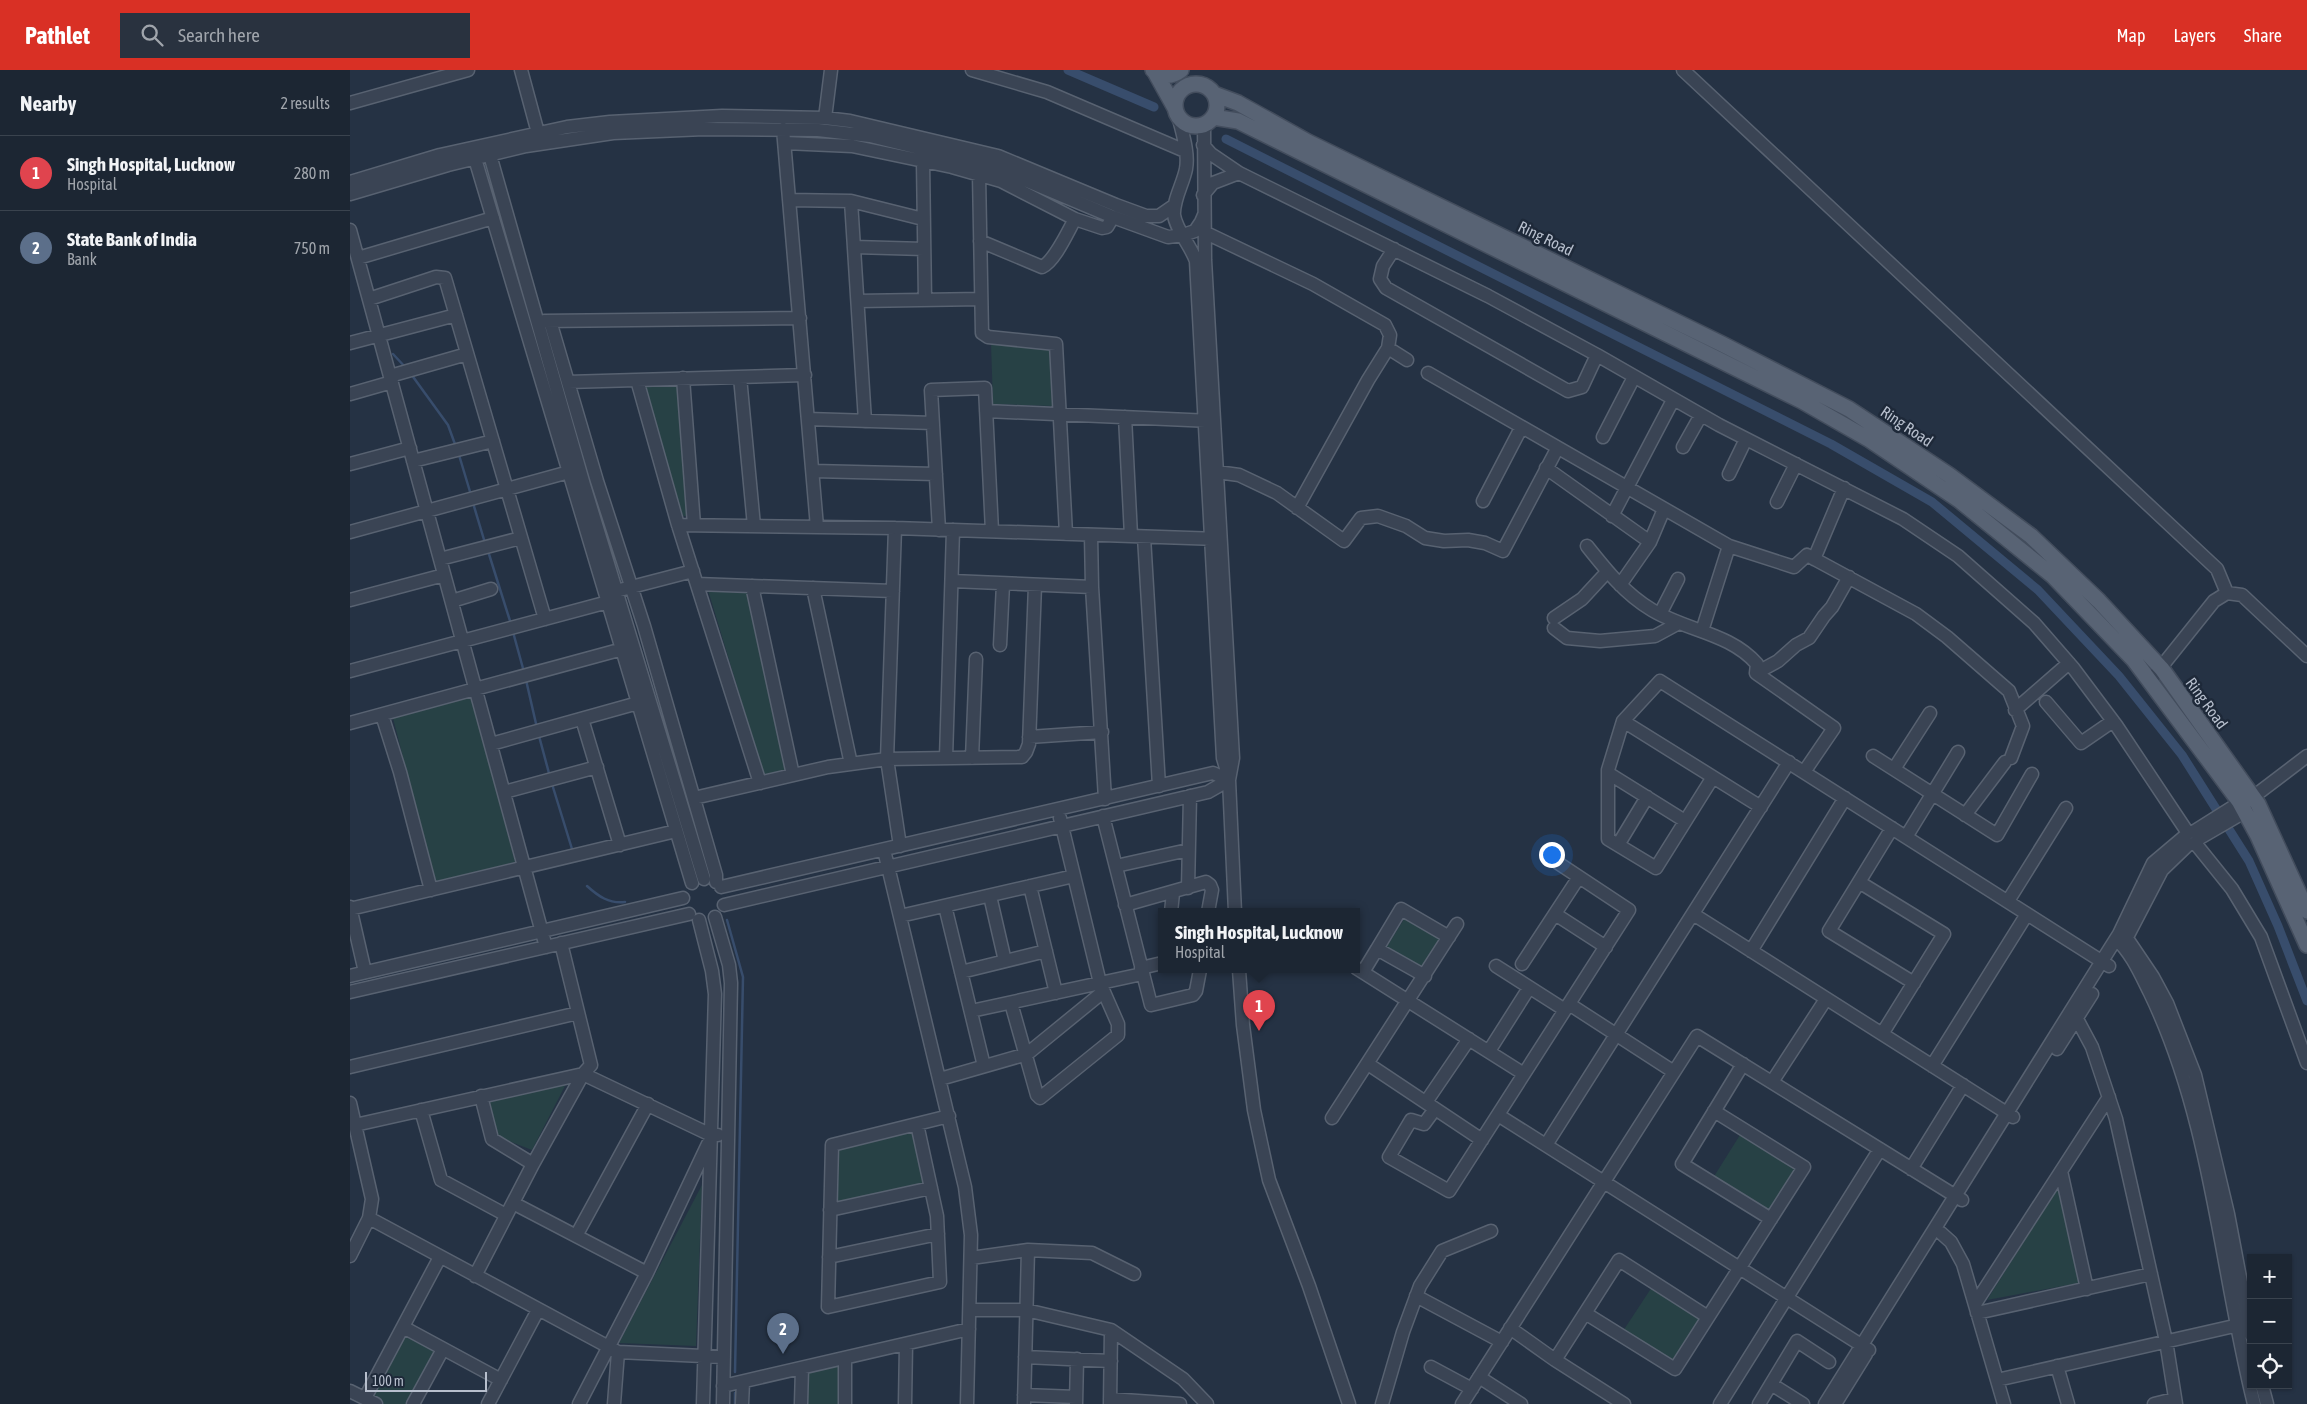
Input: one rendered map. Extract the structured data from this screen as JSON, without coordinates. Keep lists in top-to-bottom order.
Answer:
{
  "streets": {
    "main road": ["Ring Road"]
  },
  "scale_bar": "100 m",
  "page": {
    "header": "Pathlet",
    "search": "Search here",
    "nav": ["Map", "Layers", "Share"],
    "heading": ["Nearby", "2 results"],
    "list": [
      {
        "mark": "1",
        "name": "Singh Hospital, Lucknow",
        "note": "Hospital",
        "value": "280 m"
      },
      {
        "mark": "2",
        "name": "State Bank of India",
        "note": "Bank",
        "value": "750 m"
      }
    ],
    "popup": ["Singh Hospital, Lucknow", "Hospital"],
    "pins": ["1", "2"],
    "map_buttons": ["+", "−"],
    "scale": "100 m"
  }
}
